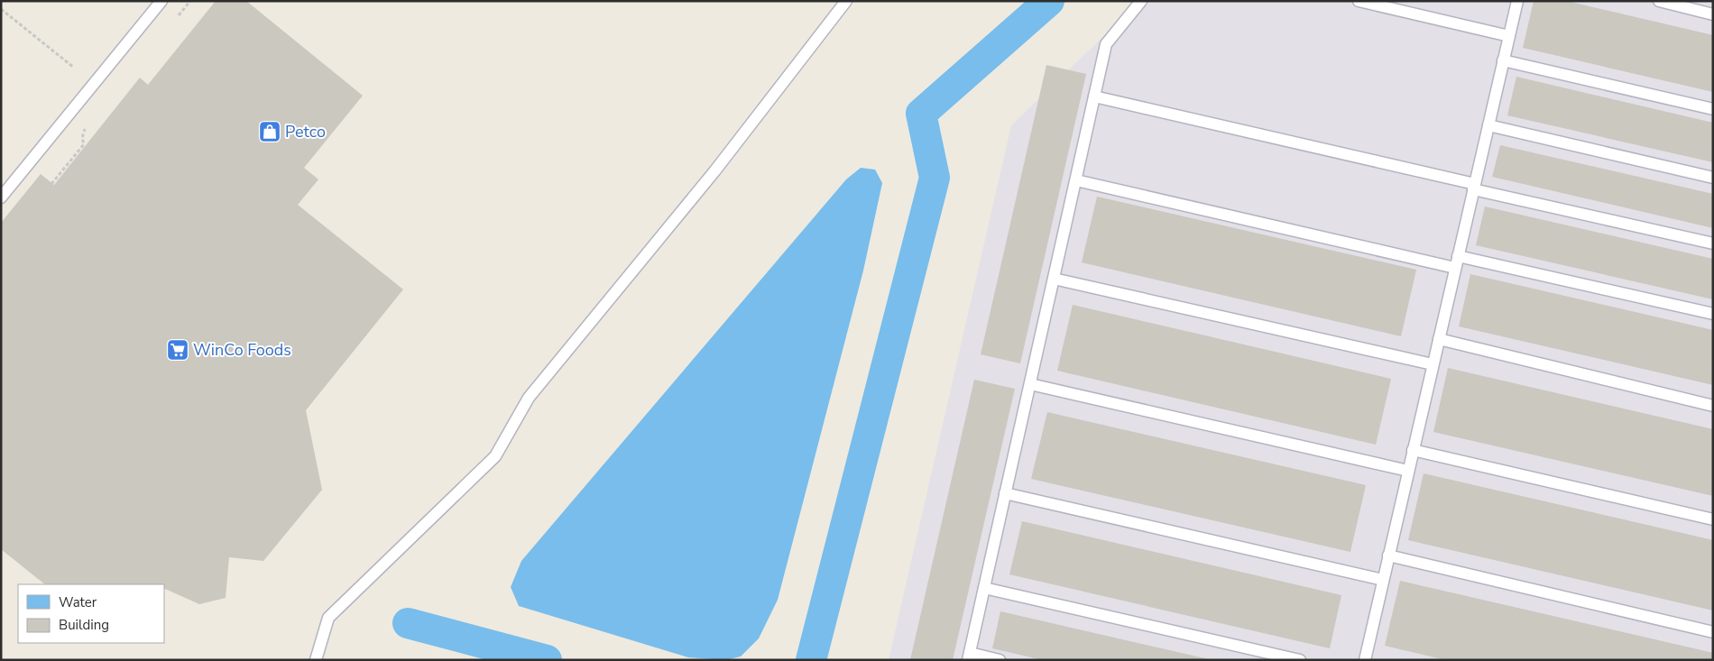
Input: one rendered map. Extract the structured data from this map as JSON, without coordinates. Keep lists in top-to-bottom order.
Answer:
{
  "places": {
    "shop": ["Petco"],
    "supermarket": ["WinCo Foods"]
  },
  "legend": ["Water", "Building"]
}
